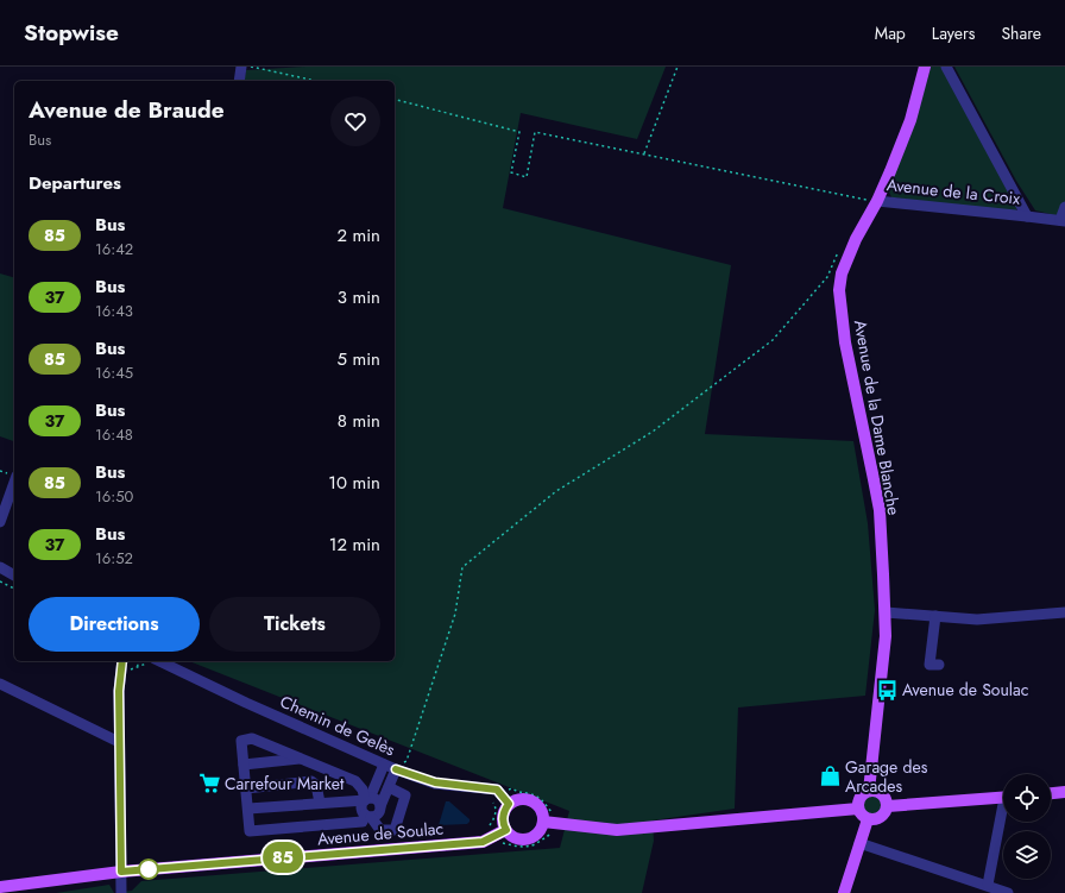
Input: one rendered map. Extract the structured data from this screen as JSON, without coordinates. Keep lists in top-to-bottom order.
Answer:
{
  "streets": {
    "main road": ["Avenue de la Dame Blanche", "Avenue de Soulac"],
    "street": ["Avenue de la Croix", "Chemin de Gelès"]
  },
  "crossings": [
    ["Avenue de la Croix", "Avenue de la Dame Blanche"],
    ["Chemin de Gelès", "Avenue de Soulac"]
  ],
  "places": {
    "bus stop": ["Avenue de Soulac"],
    "shop": ["Garage des Arcades"],
    "supermarket": ["Carrefour Market"]
  },
  "lines": ["bus line 85"],
  "page": {
    "header": "Stopwise",
    "nav": ["Map", "Layers", "Share"],
    "on_map": "85",
    "heading": [
      ["Avenue de Braude", "Bus"],
      "Departures"
    ],
    "list": [
      {
        "mark": "85",
        "name": "Bus",
        "note": "16:42",
        "value": "2 min"
      },
      {
        "mark": "37",
        "name": "Bus",
        "note": "16:43",
        "value": "3 min"
      },
      {
        "mark": "85",
        "name": "Bus",
        "note": "16:45",
        "value": "5 min"
      },
      {
        "mark": "37",
        "name": "Bus",
        "note": "16:48",
        "value": "8 min"
      },
      {
        "mark": "85",
        "name": "Bus",
        "note": "16:50",
        "value": "10 min"
      },
      {
        "mark": "37",
        "name": "Bus",
        "note": "16:52",
        "value": "12 min"
      }
    ],
    "buttons": ["Directions", "Tickets"]
  }
}
